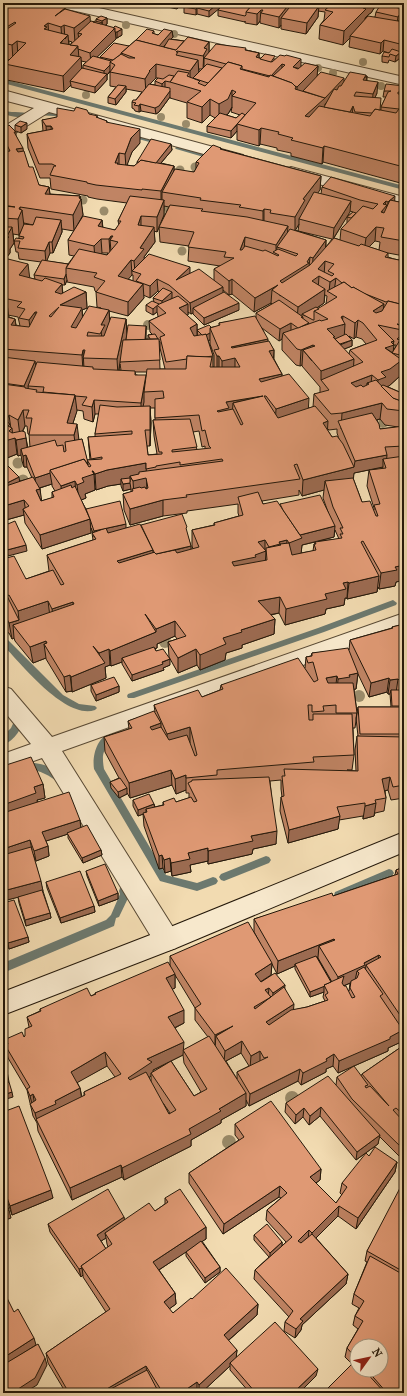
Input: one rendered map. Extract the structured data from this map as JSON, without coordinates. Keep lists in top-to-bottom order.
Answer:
{
  "north": "top right"
}
